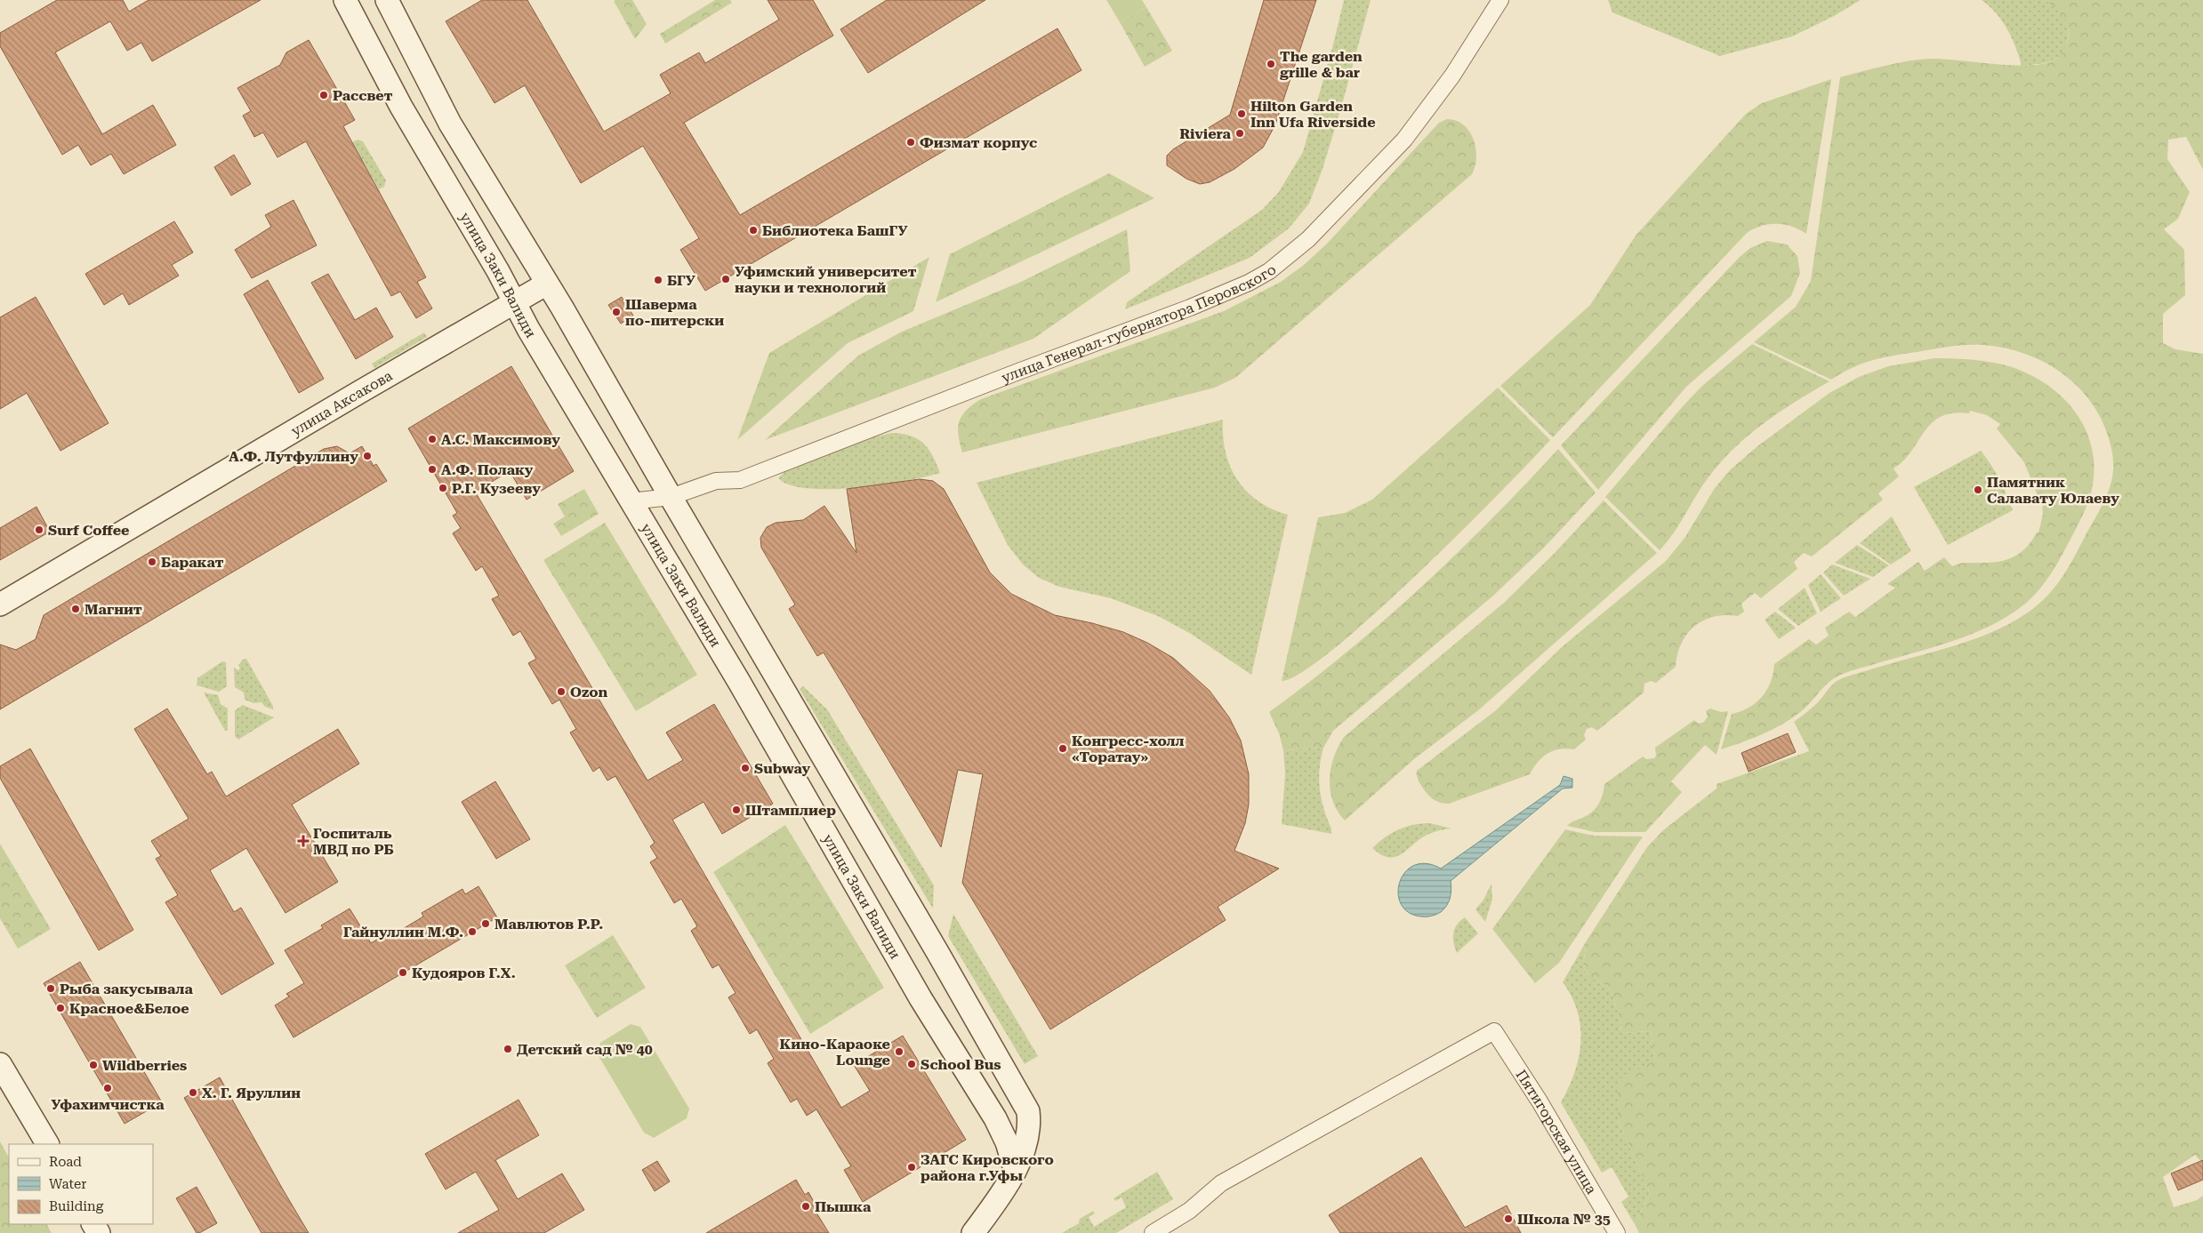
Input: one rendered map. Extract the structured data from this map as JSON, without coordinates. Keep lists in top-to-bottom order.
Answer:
{
  "streets": {
    "main road": ["улица Заки Валиди", "улица Аксакова"],
    "street": ["улица Генерал-губернатора Перовского", "Пятигорская улица"]
  },
  "crossings": [
    ["улица Заки Валиди", "улица Генерал-губернатора Перовского"],
    ["улица Заки Валиди", "улица Аксакова"]
  ],
  "places": {
    "other": [
      "The garden grille & bar",
      "Рассвет",
      "Hilton Garden Inn Ufa Riverside",
      "Riviera",
      "Физмат корпус",
      "Библиотека БашГУ",
      "Уфимский университет науки и технологий",
      "БГУ",
      "Шаверма по-питерски",
      "А.С. Максимову",
      "А.Ф. Лутфуллину",
      "А.Ф. Полаку",
      "Р.Г. Кузееву",
      "Памятник Салавату Юлаеву",
      "Surf Coffee",
      "Баракат",
      "Магнит",
      "Ozon",
      "Конгресс-холл «Торатау»",
      "Subway",
      "Штамплиер",
      "Мавлютов Р.Р.",
      "Гайнуллин М.Ф.",
      "Кудояров Г.Х.",
      "Рыба закусывала",
      "Красное&Белое",
      "Детский сад № 40",
      "Кино-Караоке Lounge",
      "School Bus",
      "Wildberries",
      "Уфахимчистка",
      "Х. Г. Яруллин",
      "ЗАГС Кировского района г.Уфы",
      "Пышка",
      "Школа № 35"
    ],
    "health": ["Госпиталь МВД по РБ"]
  },
  "legend": ["Road", "Water", "Building"]
}
